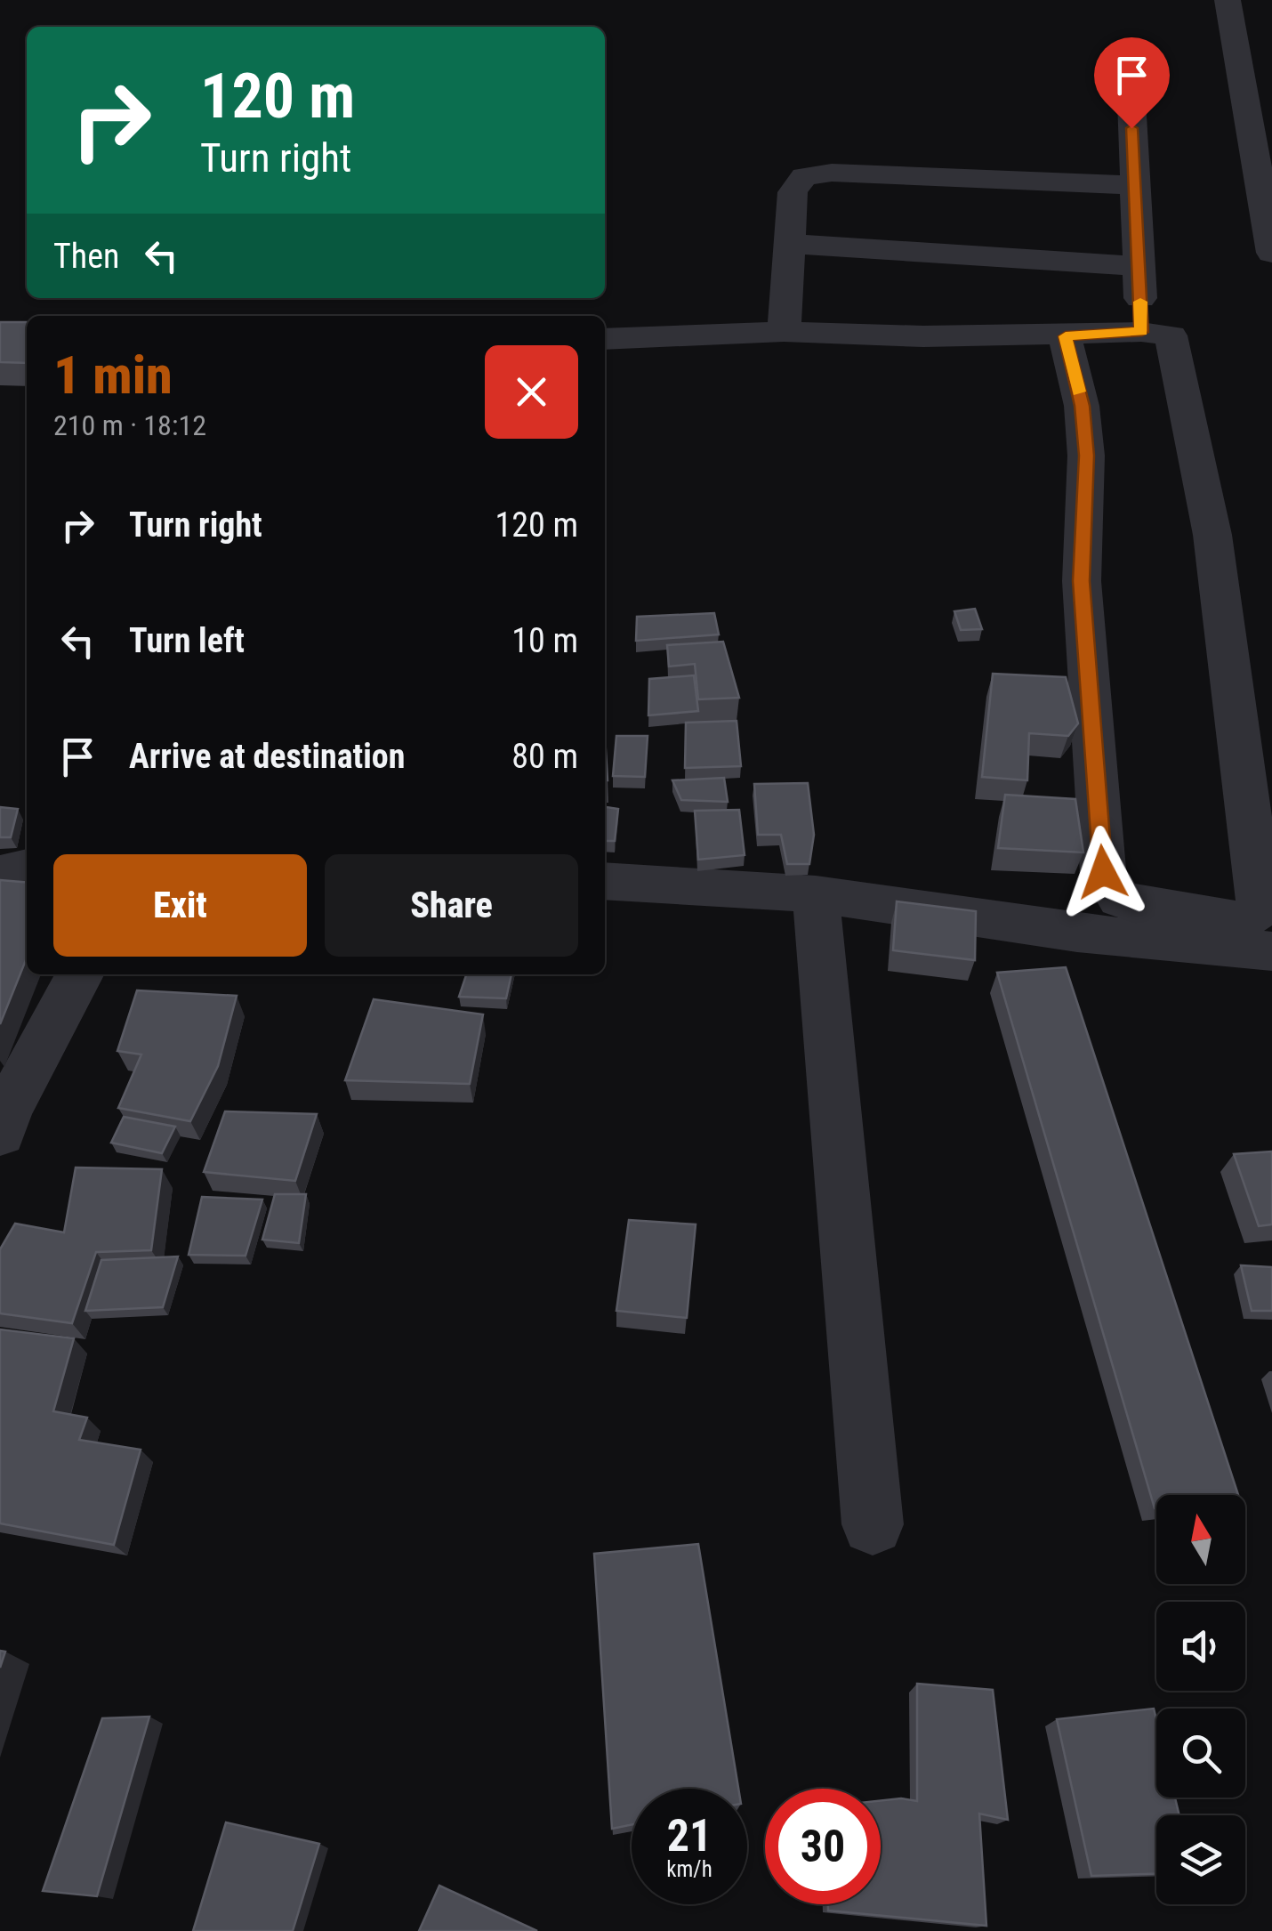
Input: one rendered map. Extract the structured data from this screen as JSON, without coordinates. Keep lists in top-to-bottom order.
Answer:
{
  "north": "top",
  "page": {
    "turn": ["120 m", "Turn right"],
    "then": "Then",
    "heading": ["1 min", "210 m · 18:12"],
    "list": [
      {
        "name": "Turn right",
        "value": "120 m"
      },
      {
        "name": "Turn left",
        "value": "10 m"
      },
      {
        "name": "Arrive at destination",
        "value": "80 m"
      }
    ],
    "buttons": ["Exit", "Share"],
    "speed": "21 km/h",
    "limit": "30"
  }
}
